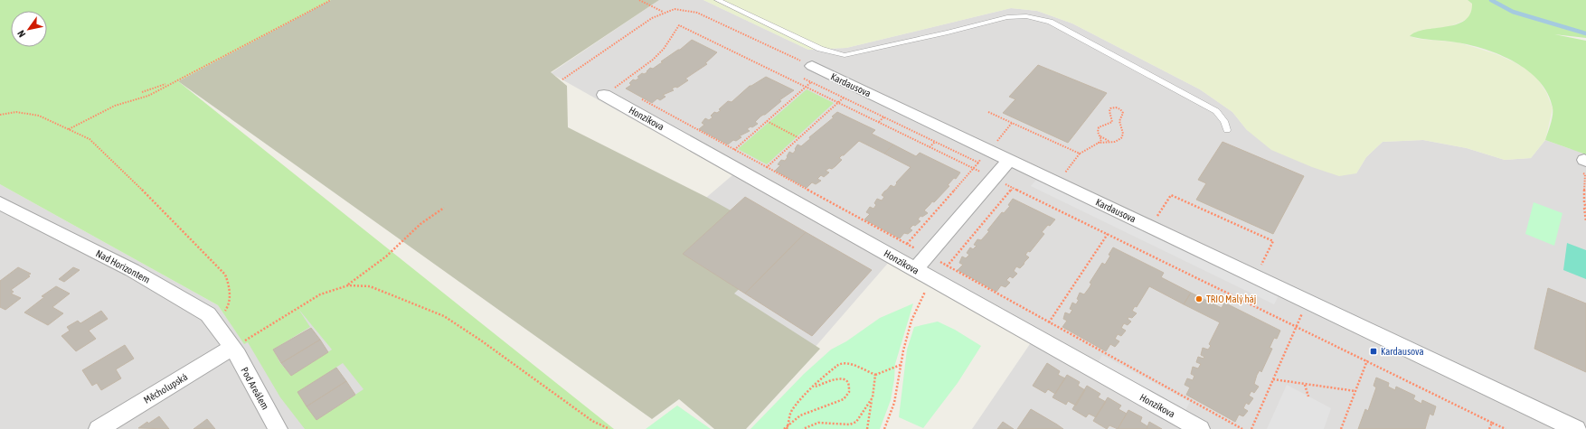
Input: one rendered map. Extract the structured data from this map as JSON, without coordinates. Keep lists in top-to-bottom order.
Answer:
{
  "streets": {
    "street": [
      "Kardausova",
      "Honzíkova",
      "Nad Horizontem",
      "Měcholupská",
      "Pod Areálem"
    ]
  },
  "crossings": [
    ["Nad Horizontem", "Měcholupská"],
    ["Nad Horizontem", "Pod Areálem"],
    ["Měcholupská", "Pod Areálem"]
  ],
  "places": {
    "other": ["TRIO Malý háj"],
    "transit": ["Kardausova"]
  },
  "north": "bottom left"
}
